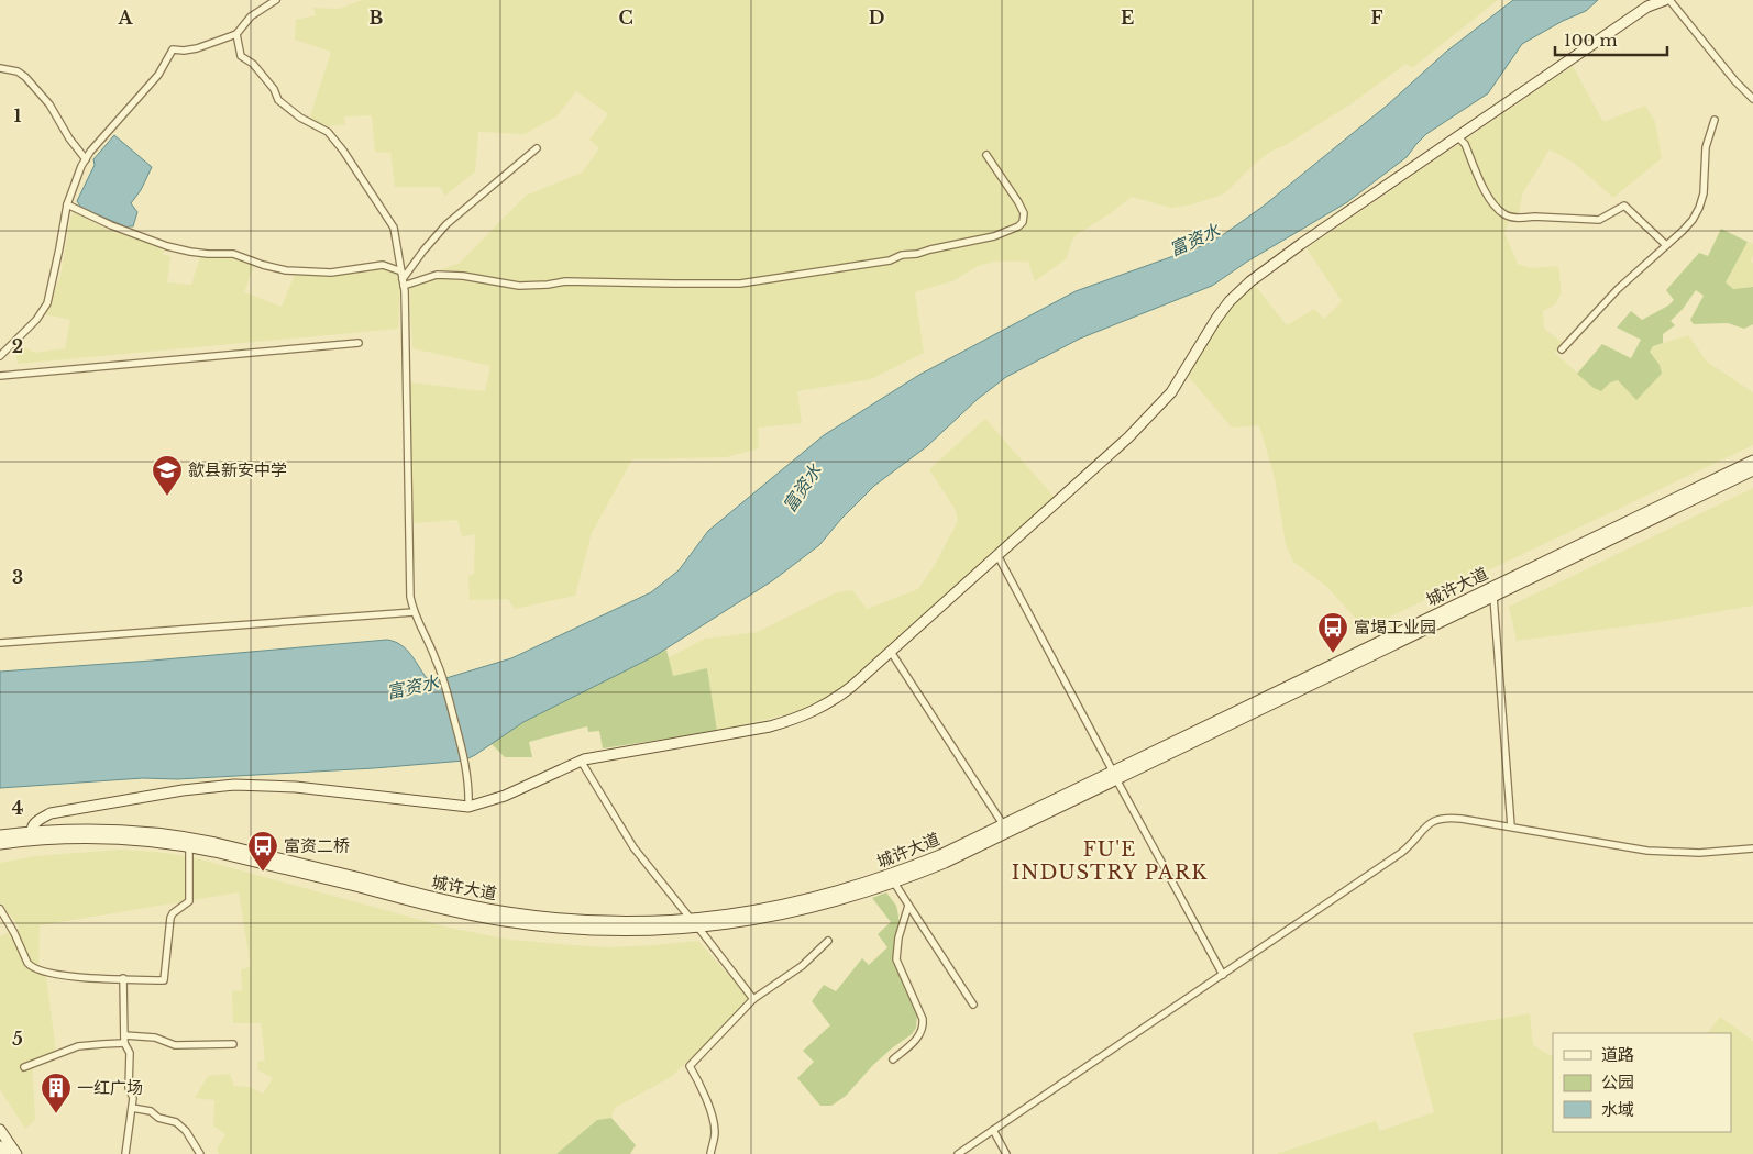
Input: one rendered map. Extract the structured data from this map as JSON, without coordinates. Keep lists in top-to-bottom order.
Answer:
{
  "streets": {
    "main road": ["城许大道"]
  },
  "districts": ["FU'E INDUSTRY PARK"],
  "water": ["富资水"],
  "places": {
    "school or university": ["歙县新安中学"],
    "bus stop": ["富堨工业园", "富资二桥"],
    "building": ["一红广场"]
  },
  "legend": ["道路", "公园", "水域"],
  "scale_bar": "100 m",
  "grid": {
    "columns": [
      "A",
      "B",
      "C",
      "D",
      "E",
      "F"
    ],
    "rows": [
      "1",
      "2",
      "3",
      "4",
      "5"
    ]
  }
}
